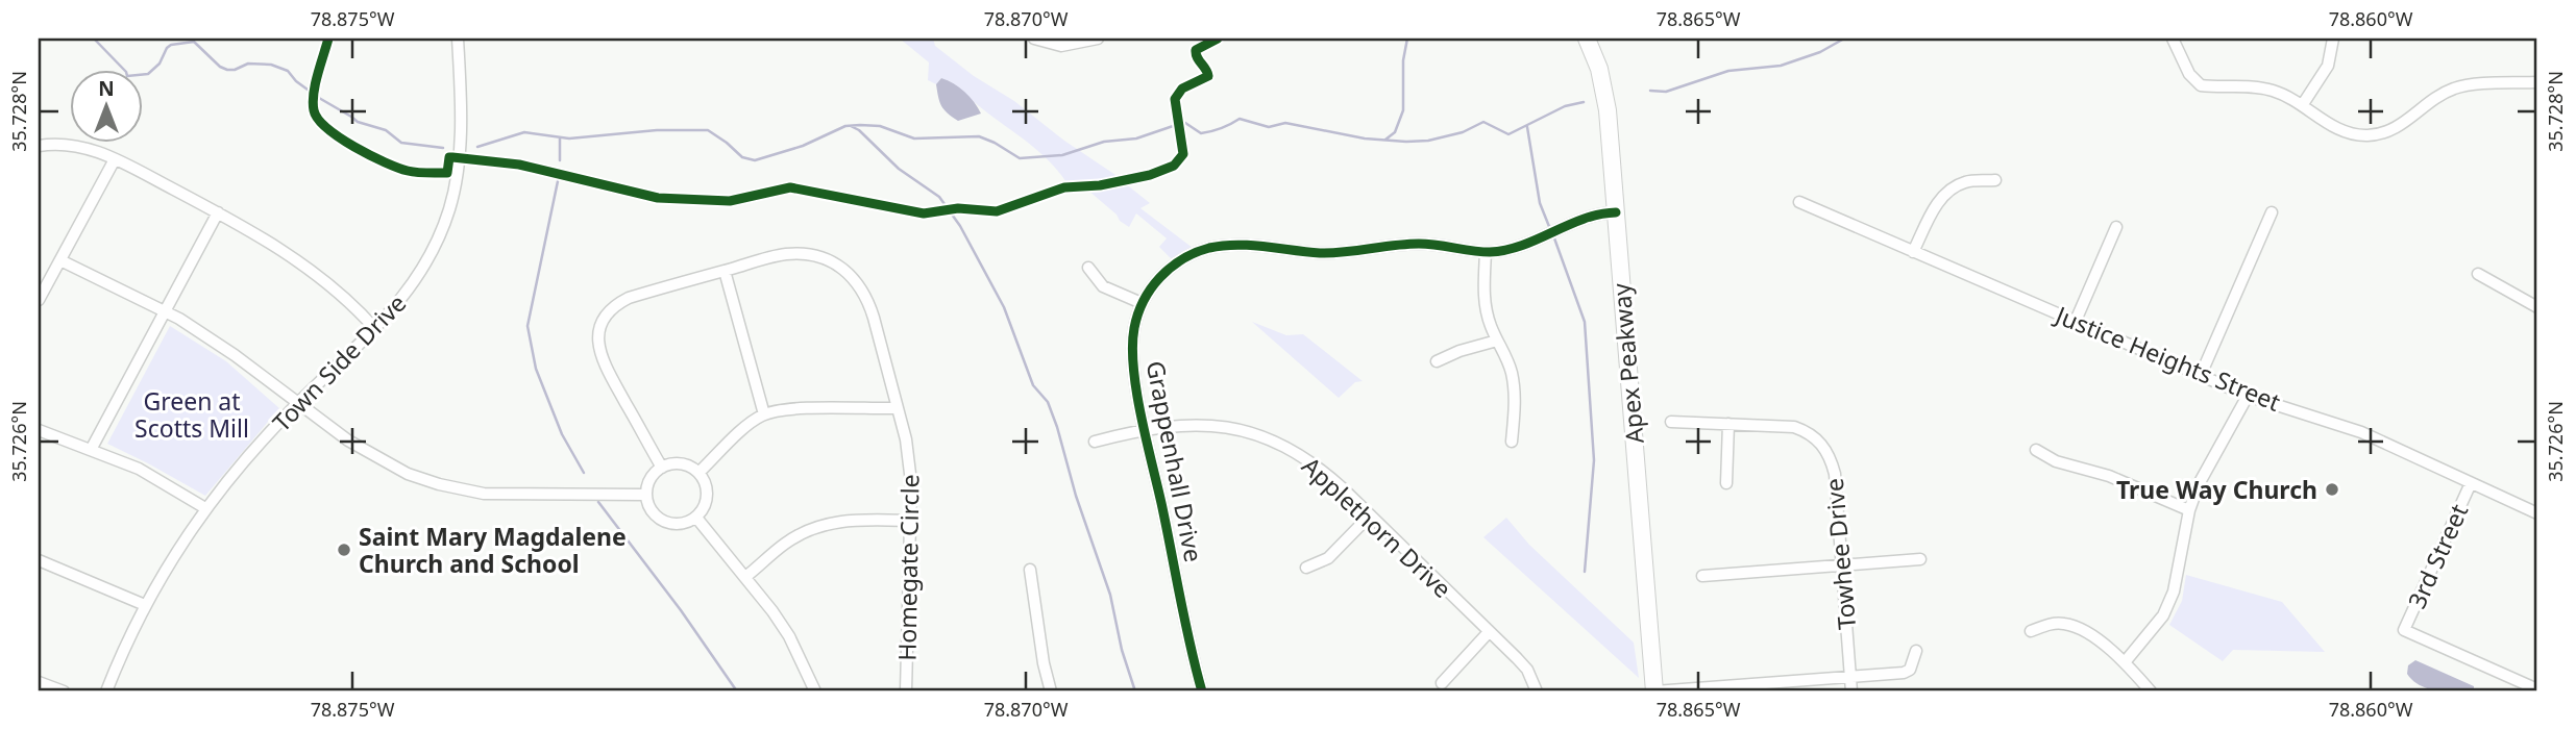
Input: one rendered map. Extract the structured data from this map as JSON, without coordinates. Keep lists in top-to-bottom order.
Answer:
{
  "streets": {
    "main road": ["Apex Peakway"],
    "street": [
      "Justice Heights Street",
      "Town Side Drive",
      "Grappenhall Drive",
      "Applethorn Drive",
      "Towhee Drive",
      "3rd Street",
      "Homegate Circle"
    ]
  },
  "crossings": [
    ["Justice Heights Street", "3rd Street"],
    ["Apex Peakway", "Grappenhall Drive"],
    ["Grappenhall Drive", "Applethorn Drive"]
  ],
  "parks": ["Green at Scotts Mill"],
  "places": ["True Way Church", "Saint Mary Magdalene Church and School"],
  "north": "top",
  "coordinates": [
    "78.875°W",
    "78.870°W",
    "78.865°W",
    "78.860°W",
    "35.728°N",
    "35.726°N"
  ]
}
